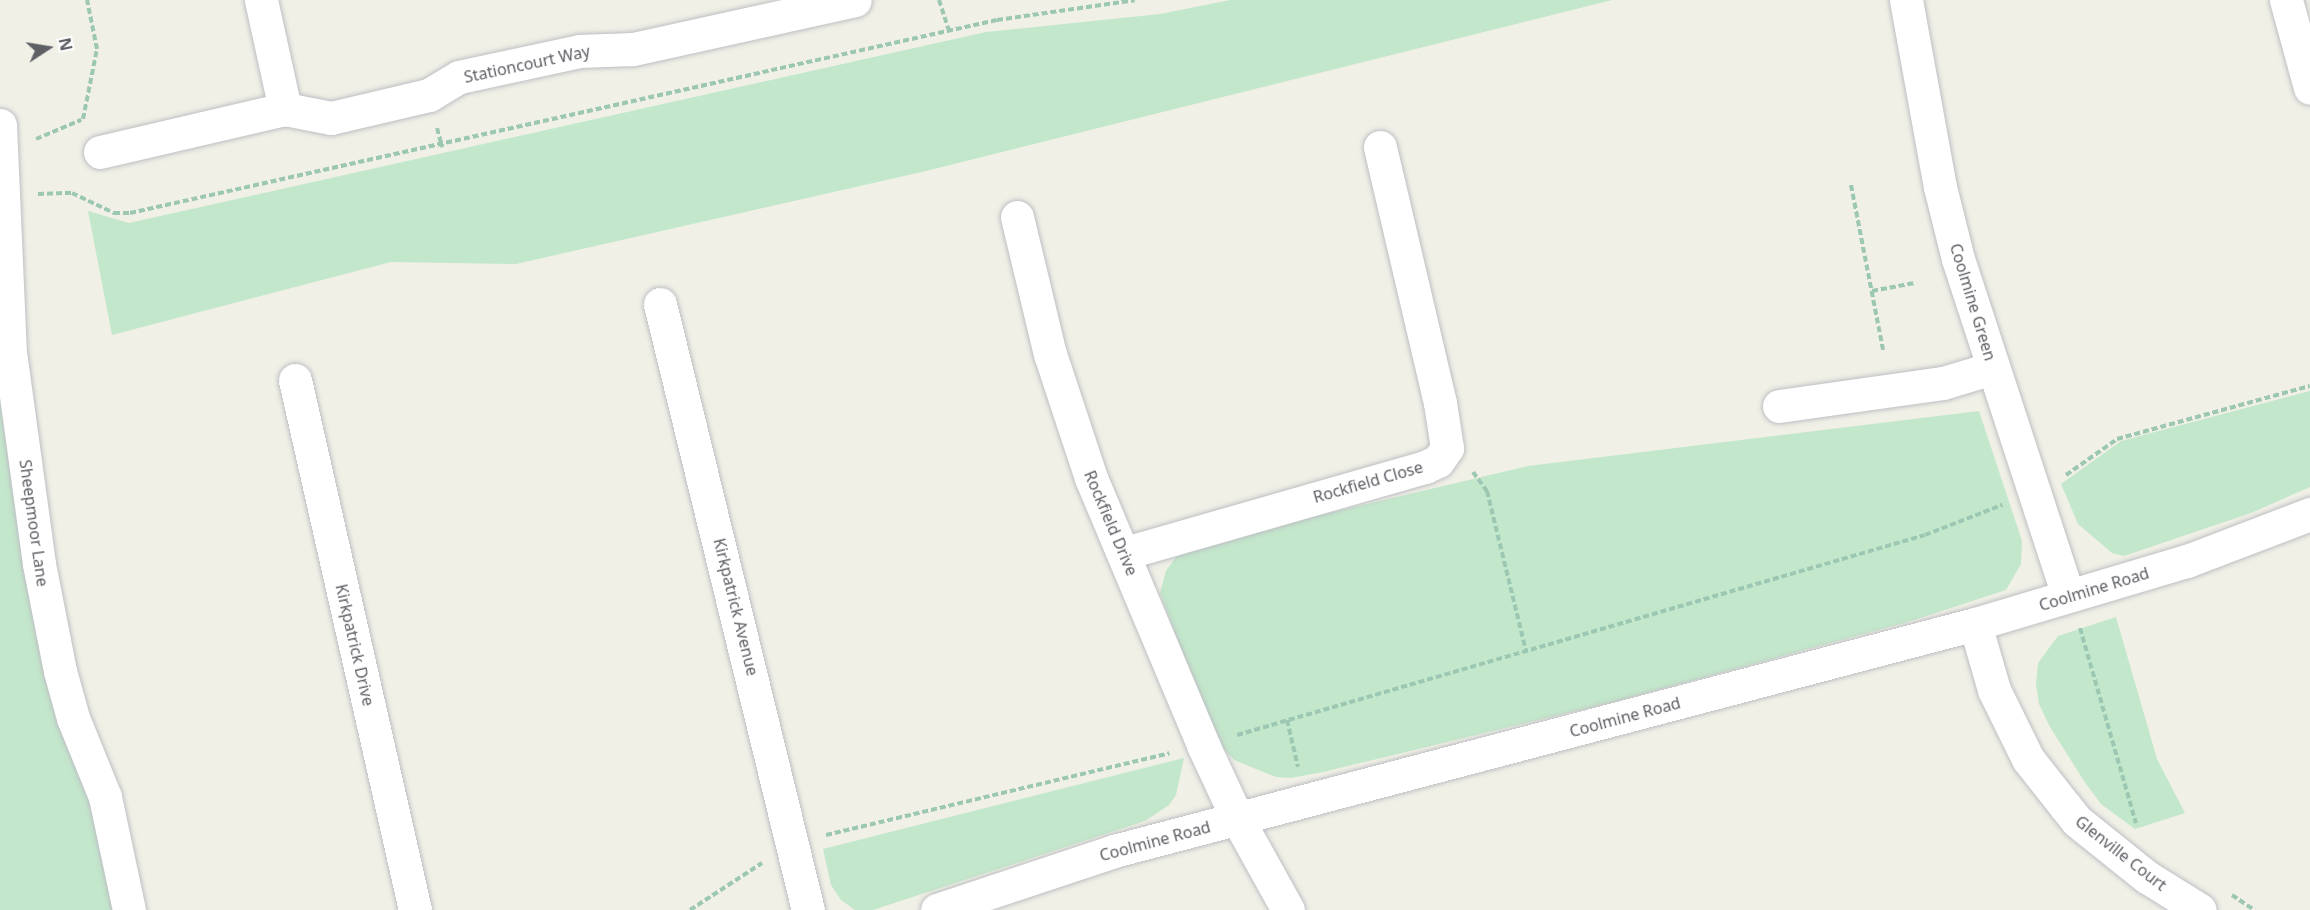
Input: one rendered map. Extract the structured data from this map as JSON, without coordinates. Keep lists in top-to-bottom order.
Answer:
{
  "streets": {
    "street": [
      "Stationcourt Way",
      "Coolmine Green",
      "Rockfield Close",
      "Sheepmoor Lane",
      "Rockfield Drive",
      "Coolmine Road",
      "Kirkpatrick Avenue",
      "Kirkpatrick Drive",
      "Glenville Court"
    ]
  },
  "crossings": [
    ["Coolmine Green", "Coolmine Road"],
    ["Rockfield Close", "Rockfield Drive"],
    ["Rockfield Drive", "Coolmine Road"],
    ["Coolmine Road", "Glenville Court"]
  ],
  "north": "right"
}
